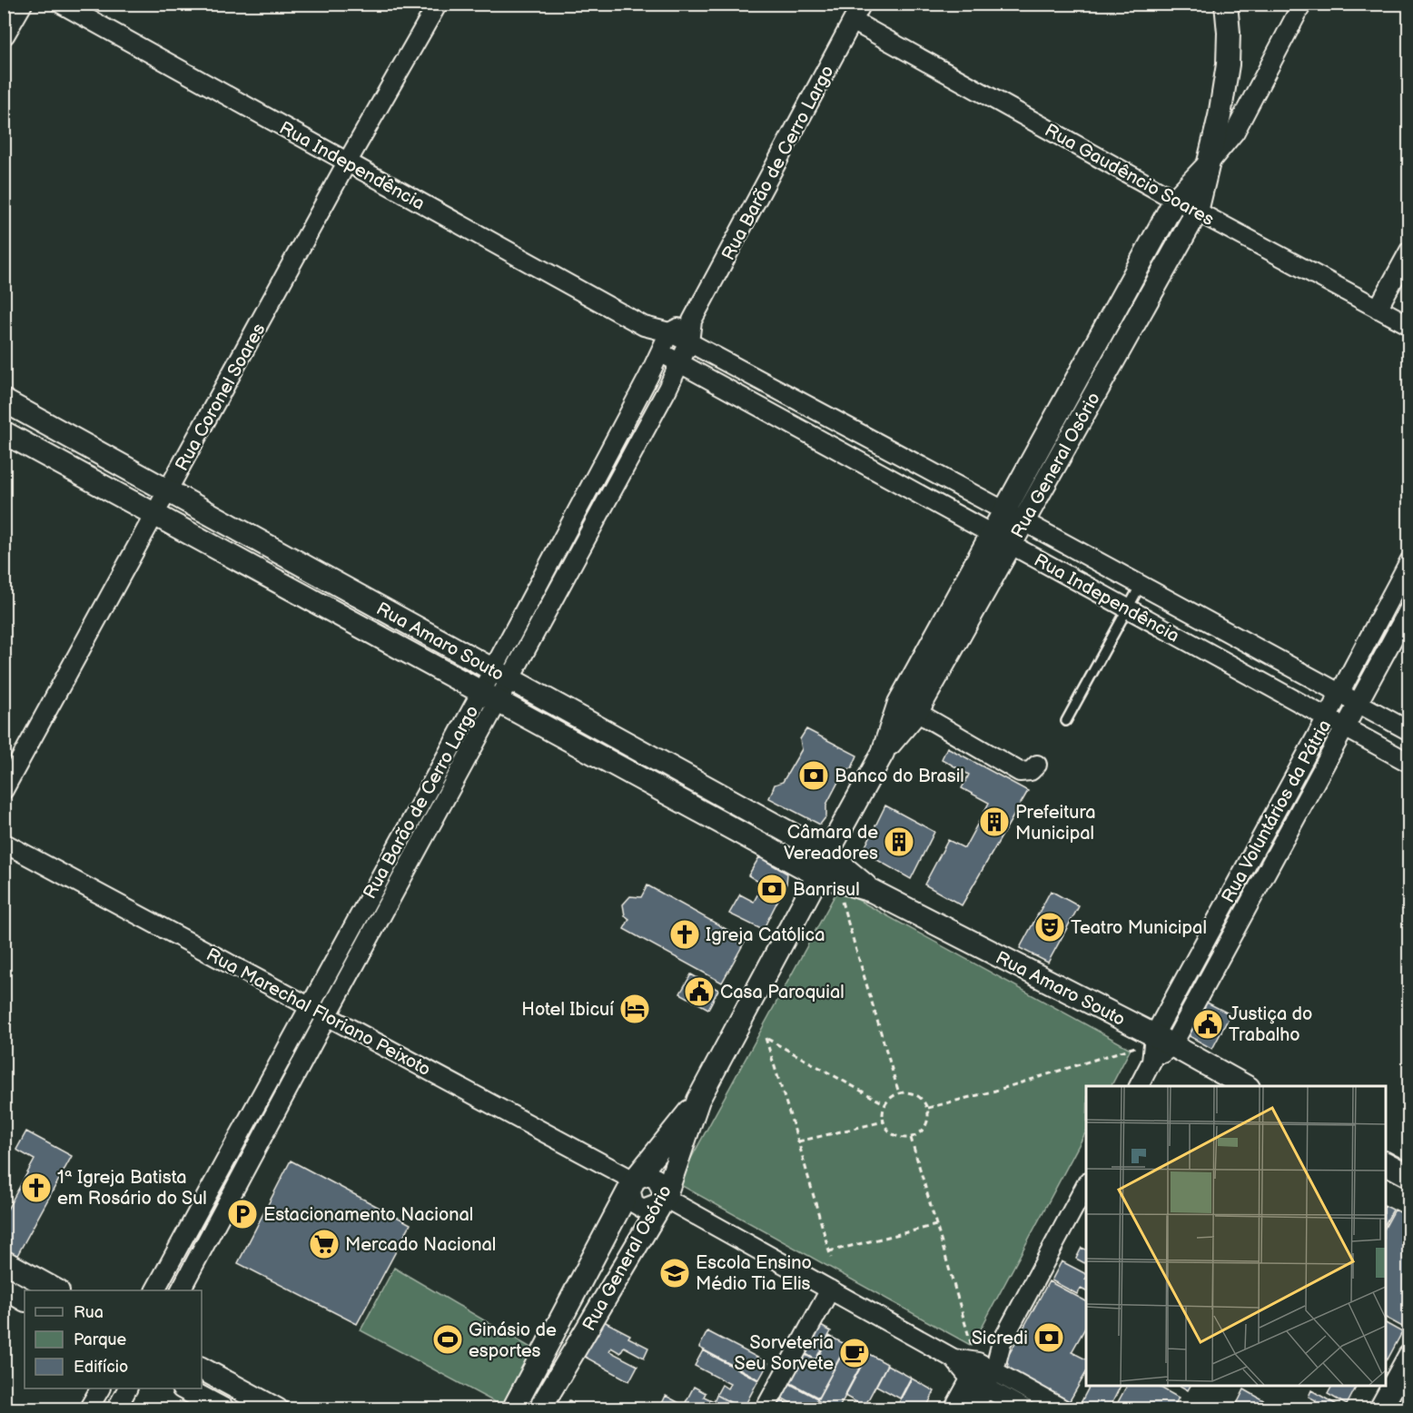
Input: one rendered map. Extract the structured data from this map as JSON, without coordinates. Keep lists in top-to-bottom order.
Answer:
{
  "streets": {
    "street": [
      "Rua Barão de Cerro Largo",
      "Rua Independência",
      "Rua Gaudêncio Soares",
      "Rua Coronel Soares",
      "Rua General Osório",
      "Rua Amaro Souto",
      "Rua Voluntários da Pátria",
      "Rua Marechal Floriano Peixoto"
    ]
  },
  "crossings": [
    ["Rua Barão de Cerro Largo", "Rua Independência"],
    ["Rua Barão de Cerro Largo", "Rua Gaudêncio Soares"],
    ["Rua Barão de Cerro Largo", "Rua Amaro Souto"],
    ["Rua Barão de Cerro Largo", "Rua Marechal Floriano Peixoto"],
    ["Rua Independência", "Rua Coronel Soares"],
    ["Rua Independência", "Rua General Osório"],
    ["Rua Independência", "Rua Voluntários da Pátria"],
    ["Rua Gaudêncio Soares", "Rua General Osório"],
    ["Rua Coronel Soares", "Rua Amaro Souto"],
    ["Rua General Osório", "Rua Amaro Souto"],
    ["Rua General Osório", "Rua Marechal Floriano Peixoto"],
    ["Rua Amaro Souto", "Rua Voluntários da Pátria"]
  ],
  "places": {
    "bank": ["Banco do Brasil", "Banrisul", "Sicredi"],
    "building": ["Prefeitura Municipal", "Câmara de Vereadores"],
    "theatre": ["Teatro Municipal"],
    "church": ["Igreja Católica", "1ª Igreja Batista em Rosário do Sul"],
    "public building": ["Casa Paroquial", "Justiça do Trabalho"],
    "hotel": ["Hotel Ibicuí"],
    "parking": ["Estacionamento Nacional"],
    "supermarket": ["Mercado Nacional"],
    "school or university": ["Escola Ensino Médio Tia Elis"],
    "sports": ["Ginásio de esportes"],
    "cafe": ["Sorveteria Seu Sorvete"]
  },
  "legend": ["Rua", "Parque", "Edifício"]
}
